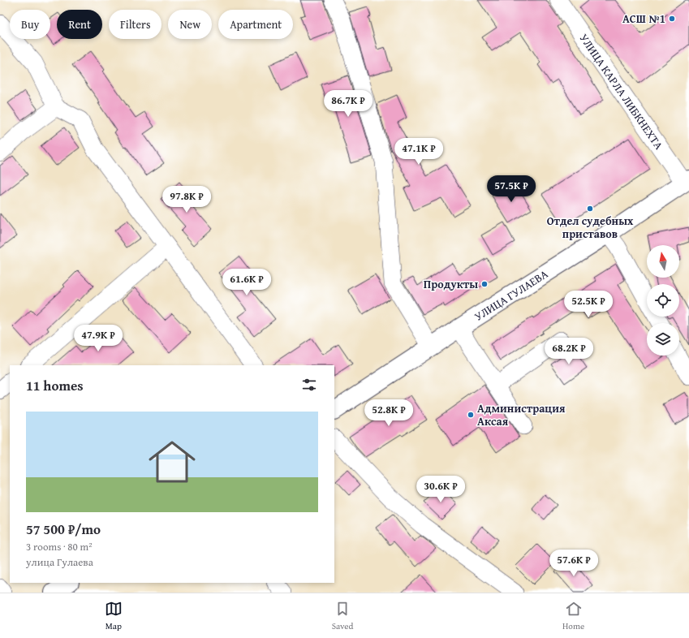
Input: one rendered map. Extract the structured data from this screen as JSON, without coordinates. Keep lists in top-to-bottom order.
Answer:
{
  "streets": {
    "main road": ["УЛИЦА ГУЛАЕВА"],
    "street": ["УЛИЦА КАРЛА ЛИБКНЕХТА"]
  },
  "crossings": [
    ["УЛИЦА КАРЛА ЛИБКНЕХТА", "УЛИЦА ГУЛАЕВА"]
  ],
  "places": [
    "АСШ №1",
    "Отдел судебных приставов",
    "Продукты",
    "Администрация Аксая"
  ],
  "north": "top",
  "page": {
    "chip": [
      "Buy",
      "Rent",
      "Filters",
      "New",
      "Apartment"
    ],
    "price": [
      "86.7K ₽",
      "47.1K ₽",
      "57.5K ₽",
      "97.8K ₽",
      "61.6K ₽",
      "52.5K ₽",
      "47.9K ₽",
      "68.2K ₽",
      "52.8K ₽",
      "30.6K ₽",
      "57.6K ₽"
    ],
    "heading": "11 homes",
    "list": [
      {
        "name": "57 500 ₽/mo",
        "note": "3 rooms · 80 m² · улица Гулаева"
      }
    ],
    "tabs": ["Map", "Saved", "Home"]
  }
}
